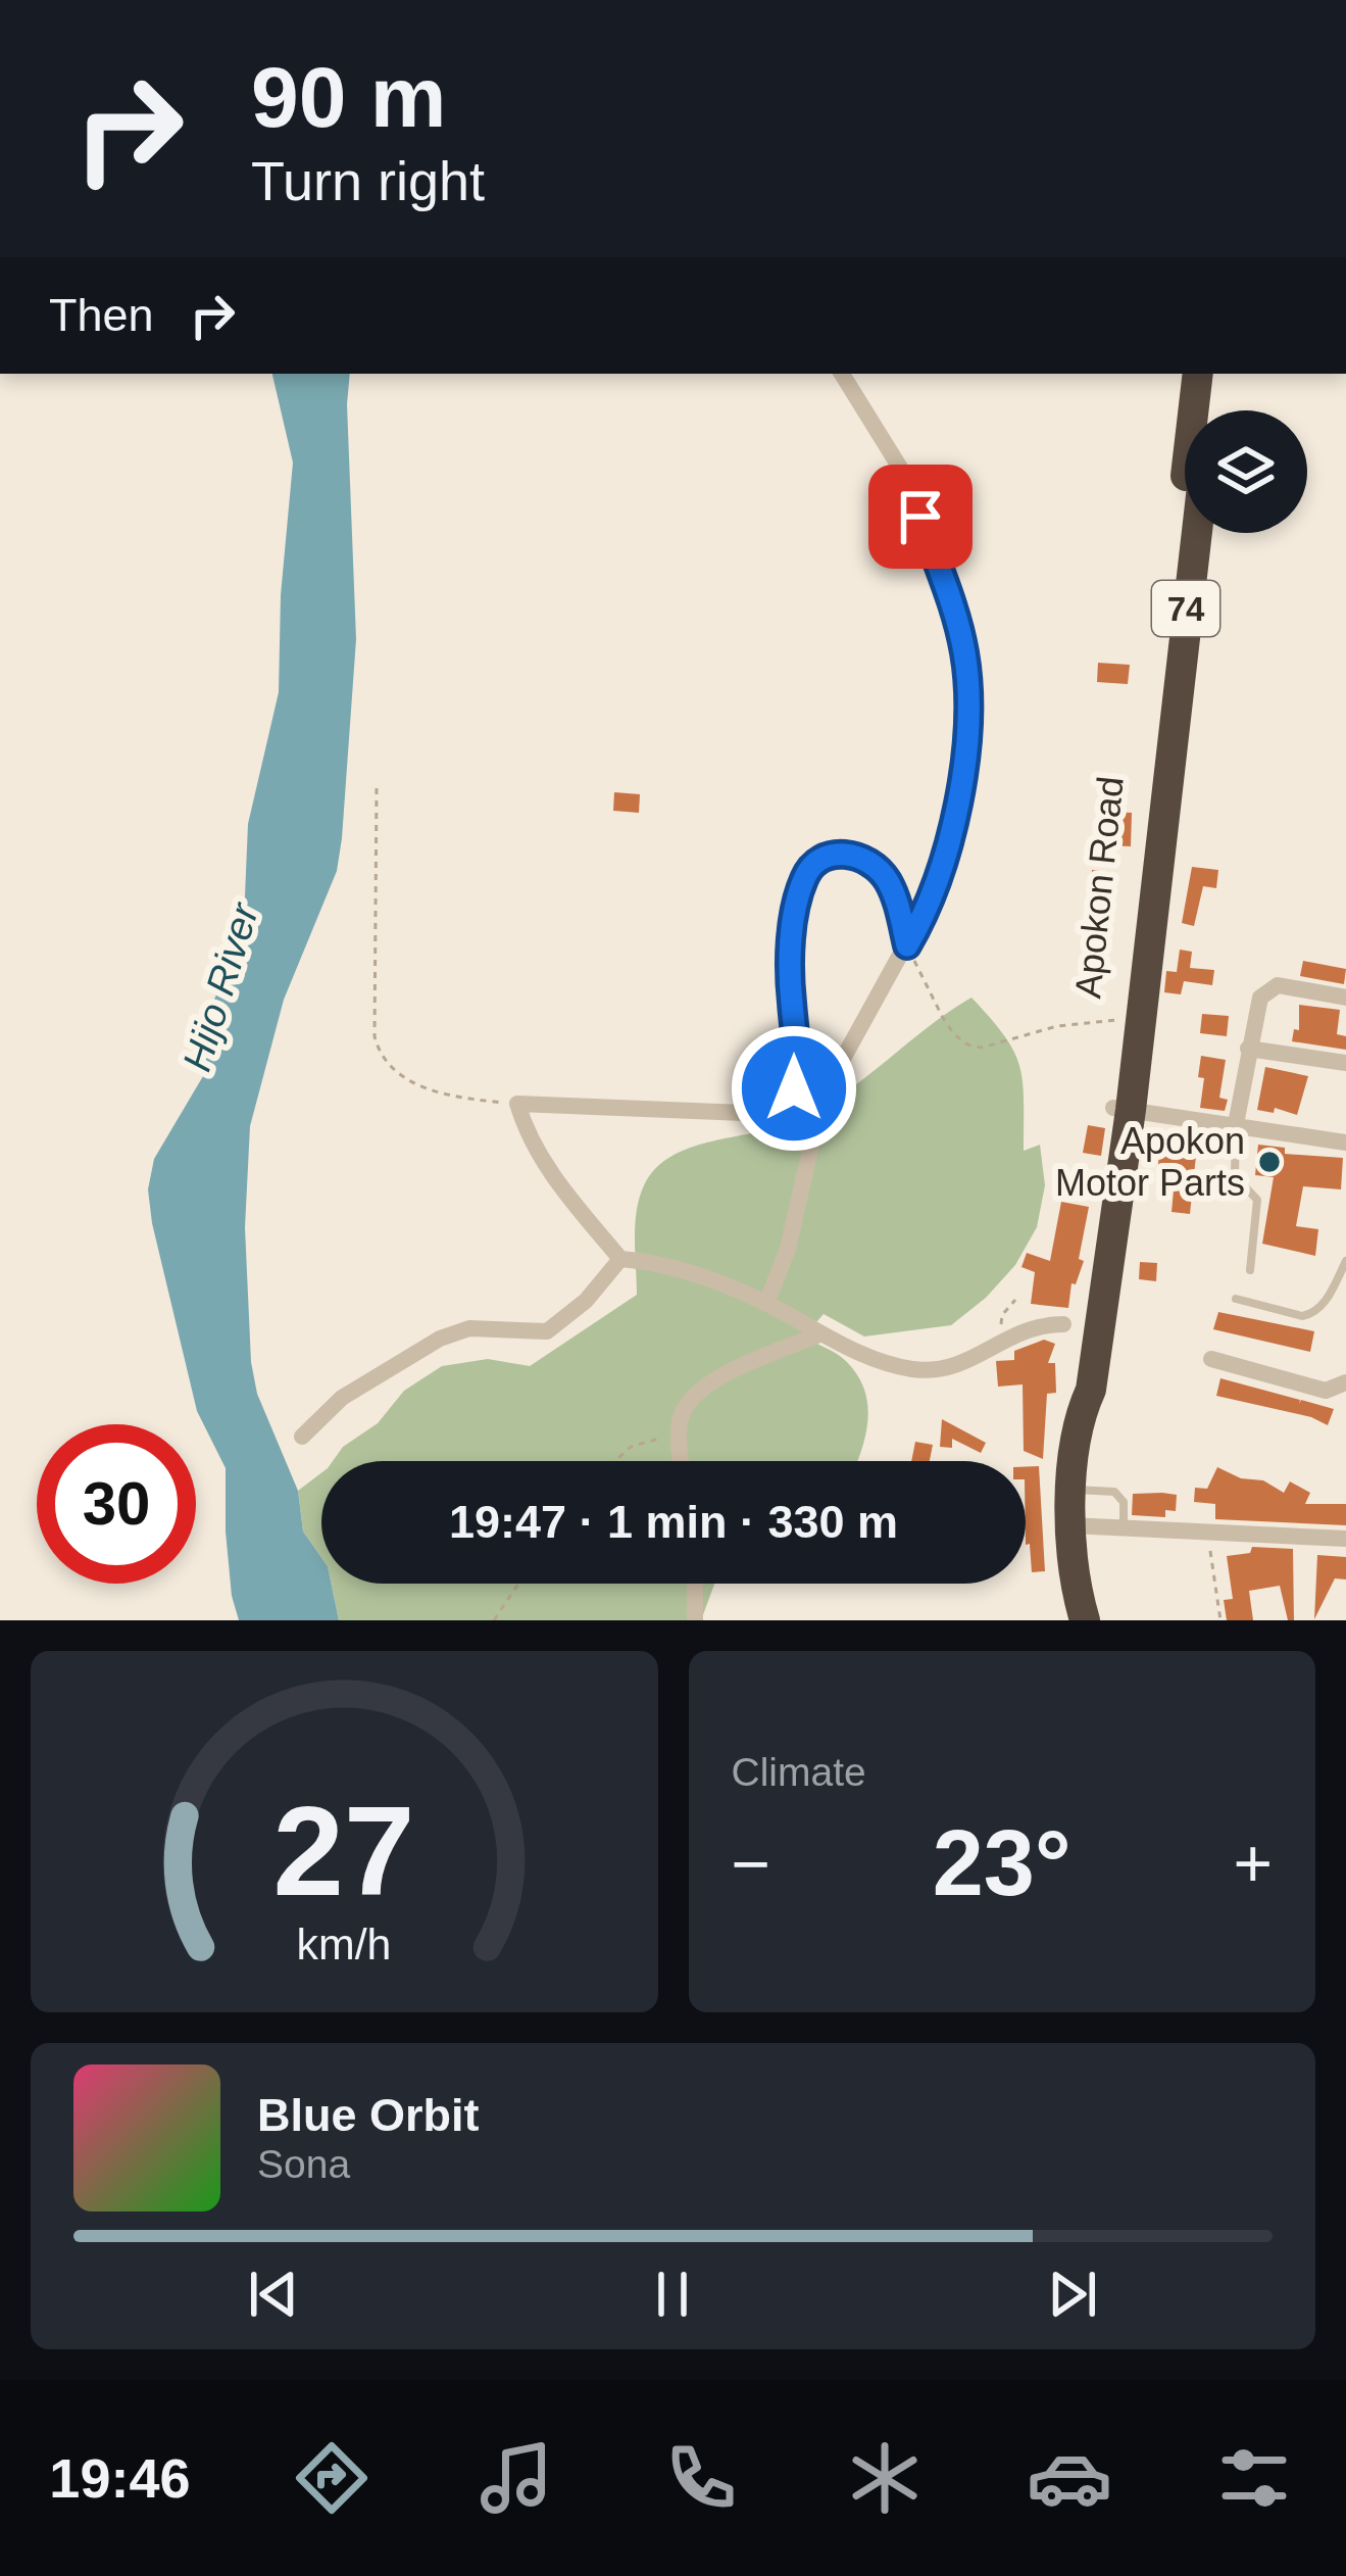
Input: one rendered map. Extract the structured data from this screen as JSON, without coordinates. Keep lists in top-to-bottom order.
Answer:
{
  "streets": {
    "highway": ["74", "Apokon Road"]
  },
  "water": ["Hijo River"],
  "places": ["Apokon Motor Parts"],
  "page": {
    "turn": ["90 m", "Turn right"],
    "then": "Then",
    "limit": "30",
    "trip": "19:47 · 1 min · 330 m",
    "tile": "Climate",
    "heat": ["−", "23°", "+"],
    "song": ["Blue Orbit", "Sona"],
    "tabs": "19:46",
    "gauge": ["27", "km/h"]
  }
}
